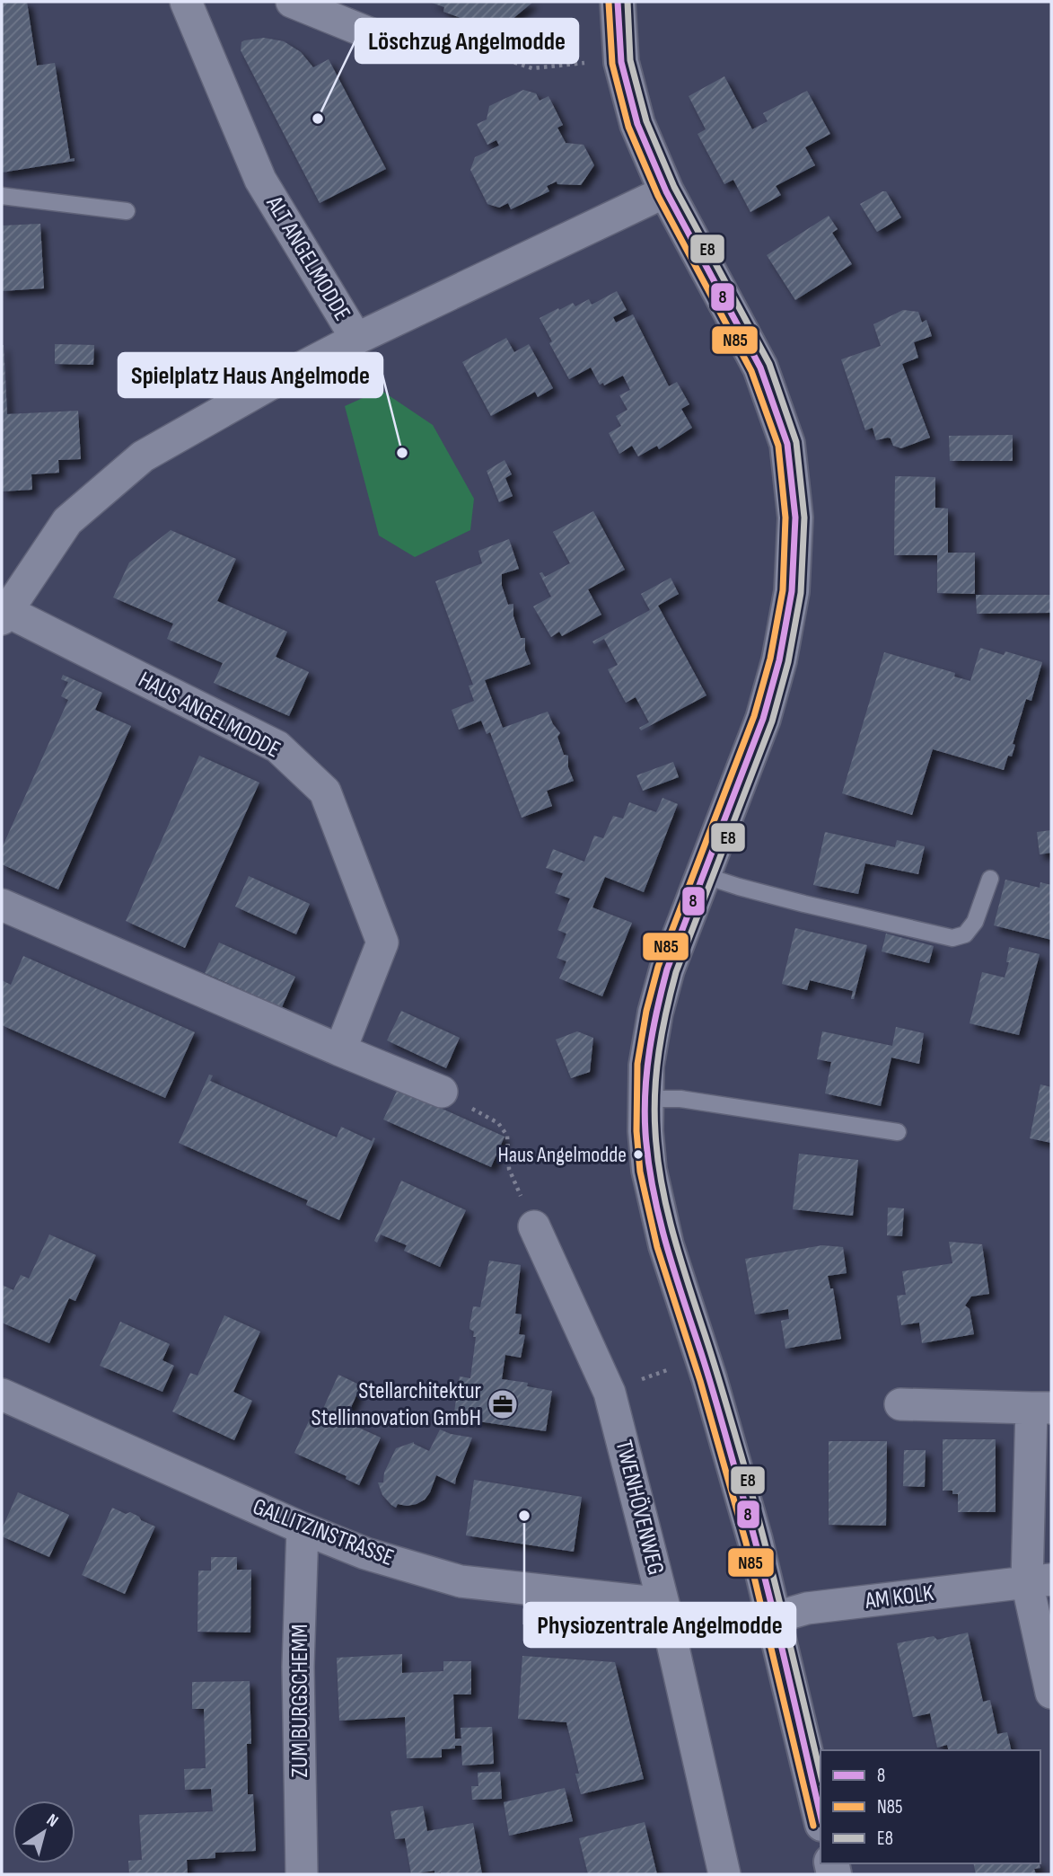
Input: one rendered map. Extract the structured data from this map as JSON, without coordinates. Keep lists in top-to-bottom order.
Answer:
{
  "streets": {
    "street": [
      "ALT ANGELMODDE",
      "HAUS ANGELMODDE",
      "TWENHÖVENWEG",
      "GALLITZINSTRASSE",
      "AM KOLK",
      "ZUM BURGSCHEMM"
    ]
  },
  "crossings": [
    ["ALT ANGELMODDE", "HAUS ANGELMODDE"],
    ["TWENHÖVENWEG", "GALLITZINSTRASSE"],
    ["GALLITZINSTRASSE", "ZUM BURGSCHEMM"]
  ],
  "places": {
    "other": [
      "Löschzug Angelmodde",
      "Spielplatz Haus Angelmode",
      "Haus Angelmodde",
      "Physiozentrale Angelmodde"
    ],
    "office": ["Stellarchitektur Stellinnovation GmbH"]
  },
  "lines": ["transit line 8", "transit line E8", "transit line N85"],
  "legend": ["8", "N85", "E8"],
  "north": "top right"
}
